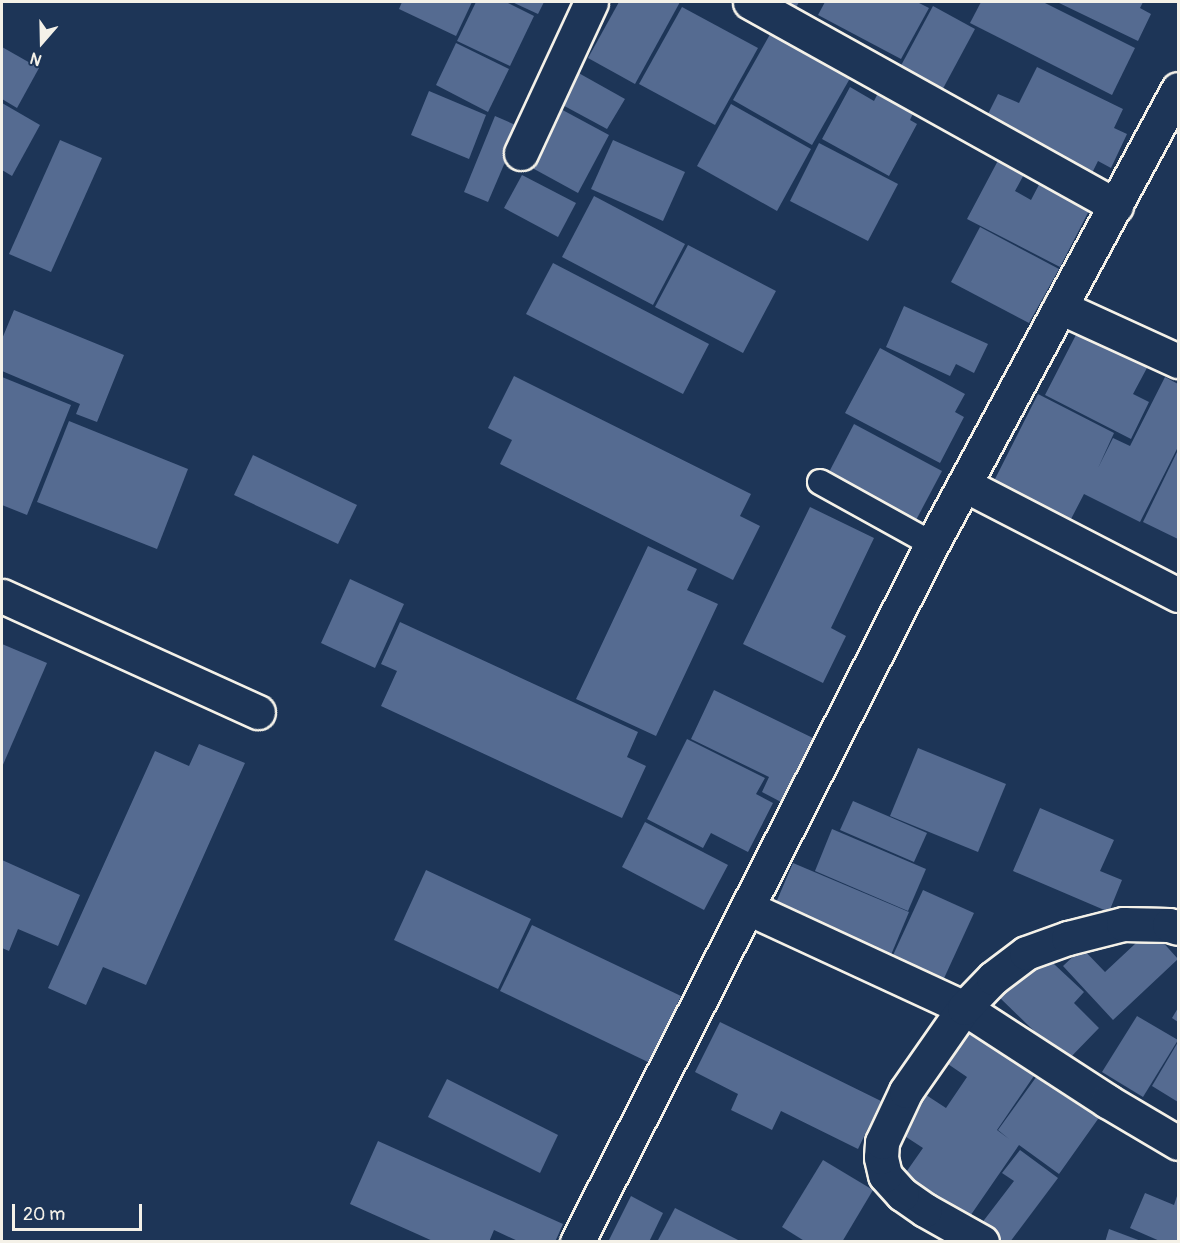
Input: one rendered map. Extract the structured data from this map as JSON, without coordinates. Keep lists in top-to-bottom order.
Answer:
{
  "scale_bar": "20 m",
  "north": "bottom"
}
